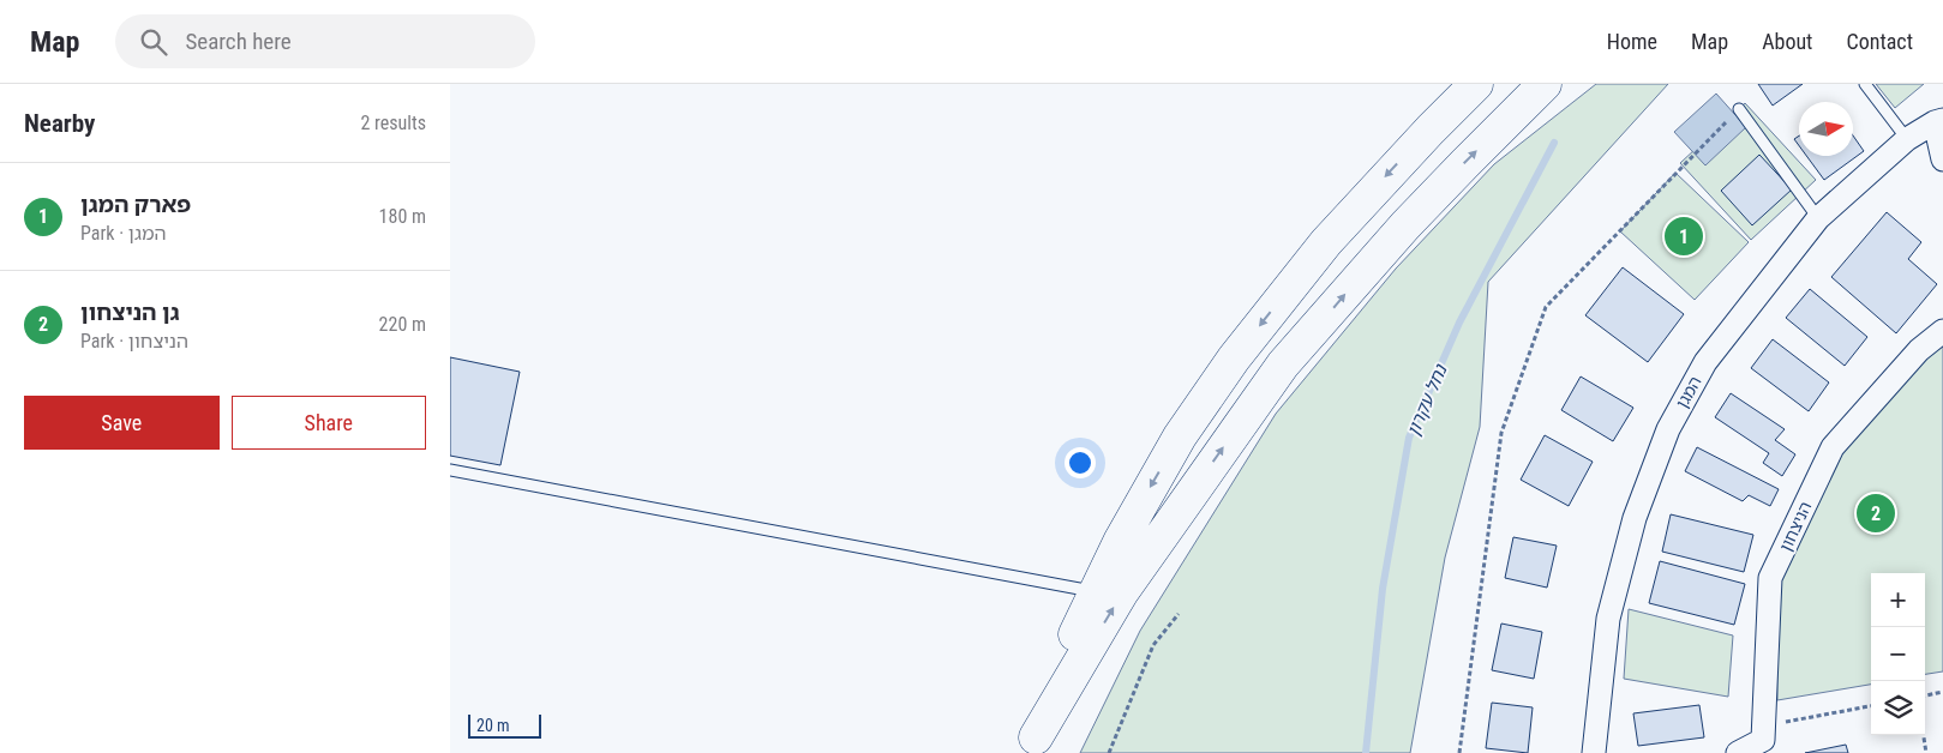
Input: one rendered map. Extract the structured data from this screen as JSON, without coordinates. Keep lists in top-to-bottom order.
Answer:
{
  "streets": {
    "street": ["המגן", "הניצחון"]
  },
  "water": ["נחל עקרון"],
  "scale_bar": "20 m",
  "north": "right",
  "page": {
    "header": "Map",
    "search": "Search here",
    "nav": [
      "Home",
      "Map",
      "About",
      "Contact"
    ],
    "heading": ["Nearby", "2 results"],
    "list": [
      {
        "mark": "1",
        "name": "פארק המגן",
        "note": "Park · המגן",
        "value": "180 m"
      },
      {
        "mark": "2",
        "name": "גן הניצחון",
        "note": "Park · הניצחון",
        "value": "220 m"
      }
    ],
    "pins": ["1", "2"],
    "buttons": ["Save", "Share"],
    "map_buttons": ["+", "−"],
    "scale": "20 m"
  }
}
